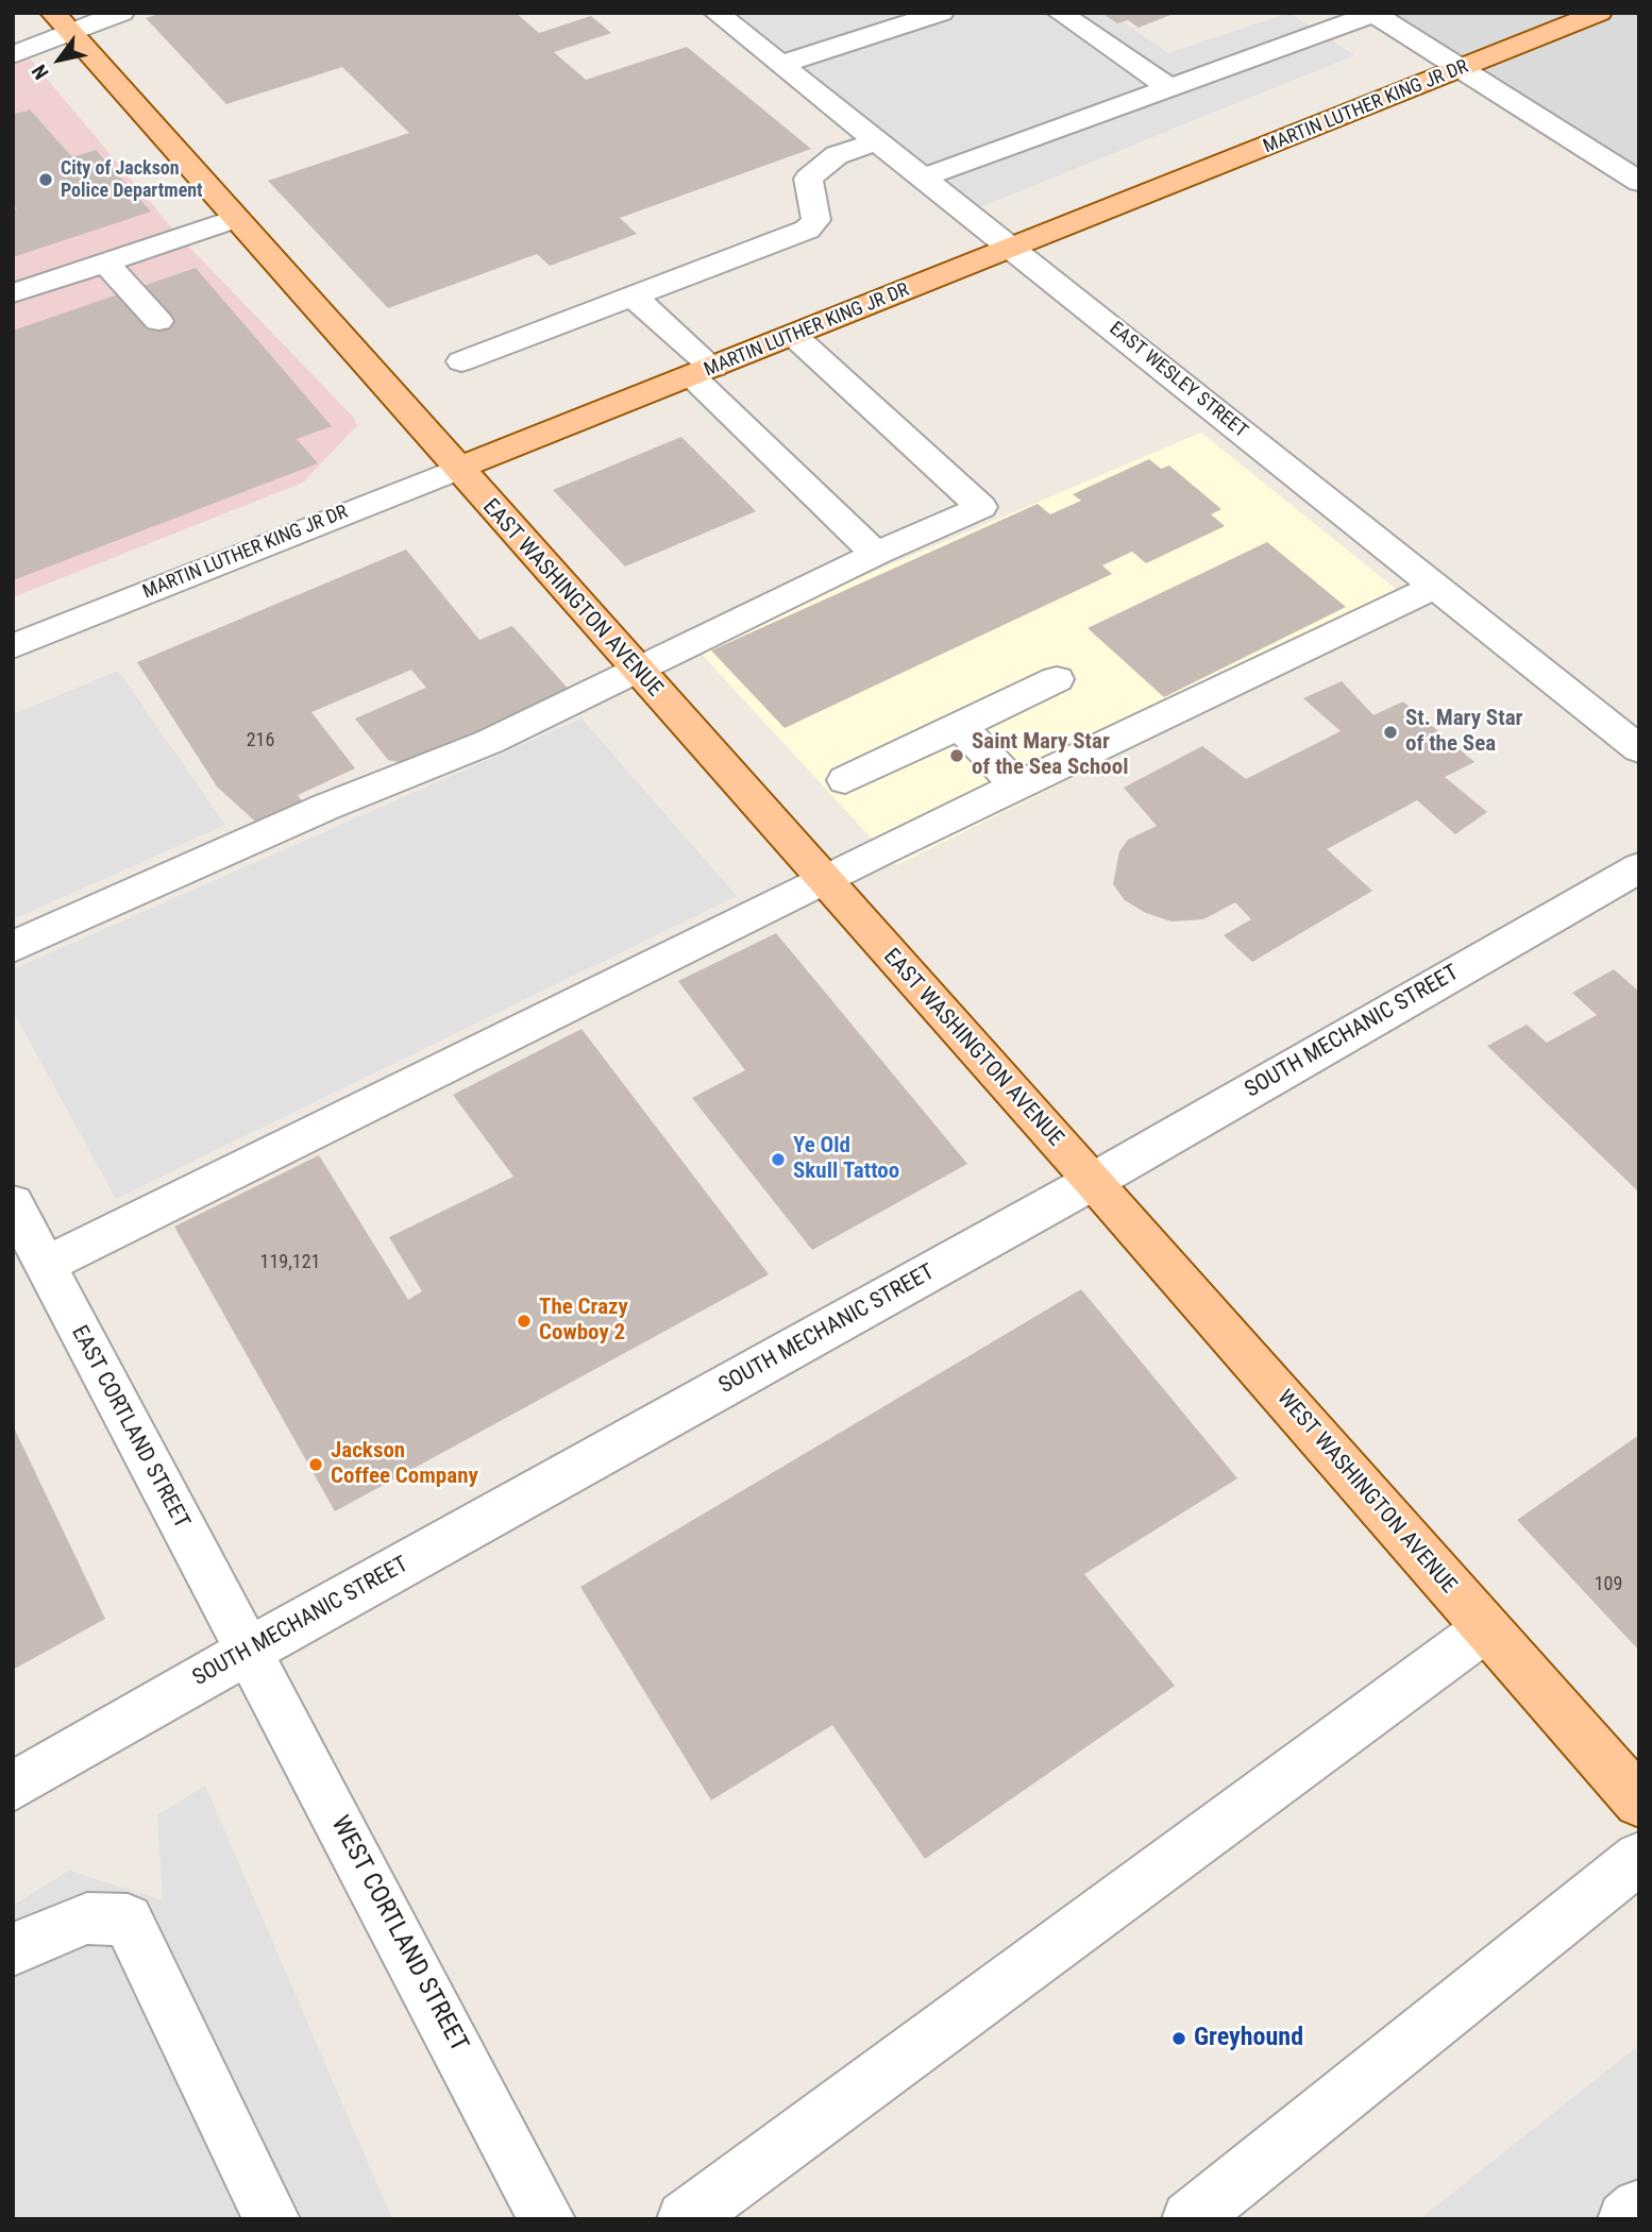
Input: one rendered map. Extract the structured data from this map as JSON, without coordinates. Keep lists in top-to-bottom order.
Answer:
{
  "streets": {
    "main road": ["MARTIN LUTHER KING JR DR", "EAST WASHINGTON AVENUE", "WEST WASHINGTON AVENUE"],
    "street": [
      "EAST WESLEY STREET",
      "SOUTH MECHANIC STREET",
      "EAST CORTLAND STREET",
      "WEST CORTLAND STREET"
    ]
  },
  "crossings": [
    ["MARTIN LUTHER KING JR DR", "EAST WESLEY STREET"],
    ["MARTIN LUTHER KING JR DR", "EAST WASHINGTON AVENUE"],
    ["EAST WASHINGTON AVENUE", "SOUTH MECHANIC STREET"],
    ["EAST WASHINGTON AVENUE", "WEST WASHINGTON AVENUE"],
    ["SOUTH MECHANIC STREET", "EAST CORTLAND STREET"],
    ["SOUTH MECHANIC STREET", "WEST WASHINGTON AVENUE"],
    ["SOUTH MECHANIC STREET", "WEST CORTLAND STREET"],
    ["EAST CORTLAND STREET", "WEST CORTLAND STREET"]
  ],
  "places": [
    "City of Jackson Police Department",
    "St. Mary Star of the Sea",
    "Saint Mary Star of the Sea School",
    "Ye Old Skull Tattoo",
    "The Crazy Cowboy 2",
    "Jackson Coffee Company",
    "Greyhound"
  ],
  "house_numbers": ["216", "119,121", "109"],
  "north": "bottom left"
}
